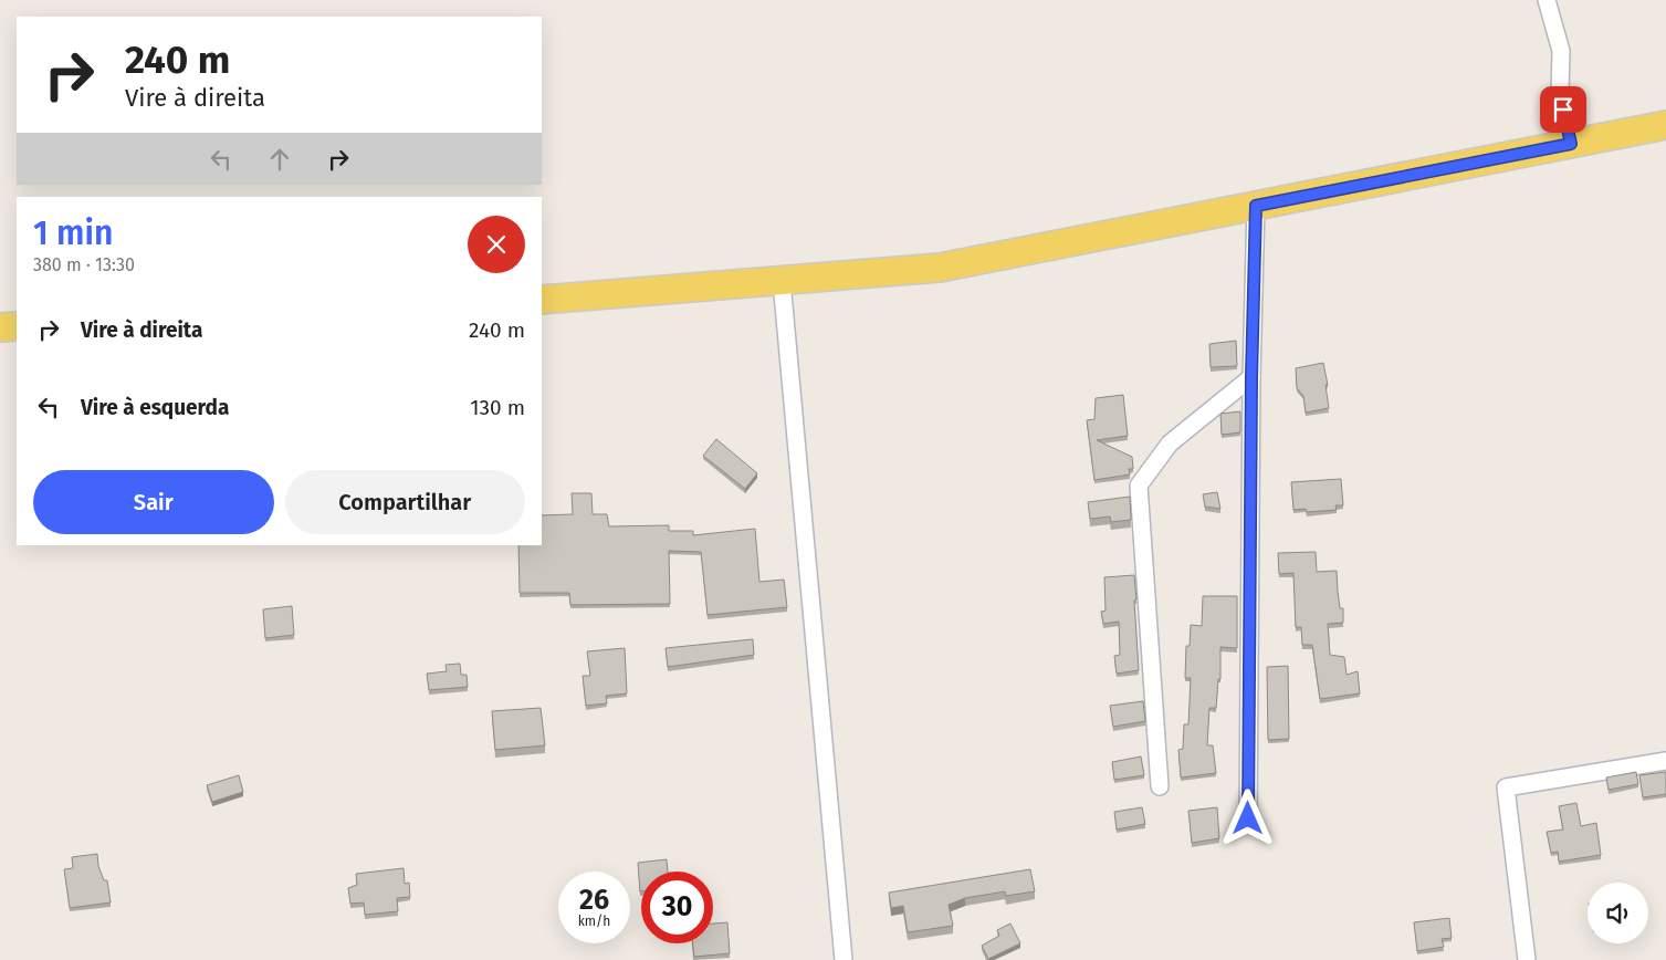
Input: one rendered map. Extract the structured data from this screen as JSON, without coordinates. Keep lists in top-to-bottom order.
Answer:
{
  "page": {
    "turn": ["240 m", "Vire à direita"],
    "heading": ["1 min", "380 m · 13:30"],
    "list": [
      {
        "name": "Vire à direita",
        "value": "240 m"
      },
      {
        "name": "Vire à esquerda",
        "value": "130 m"
      }
    ],
    "buttons": ["Sair", "Compartilhar"],
    "speed": "26 km/h",
    "limit": "30"
  }
}
